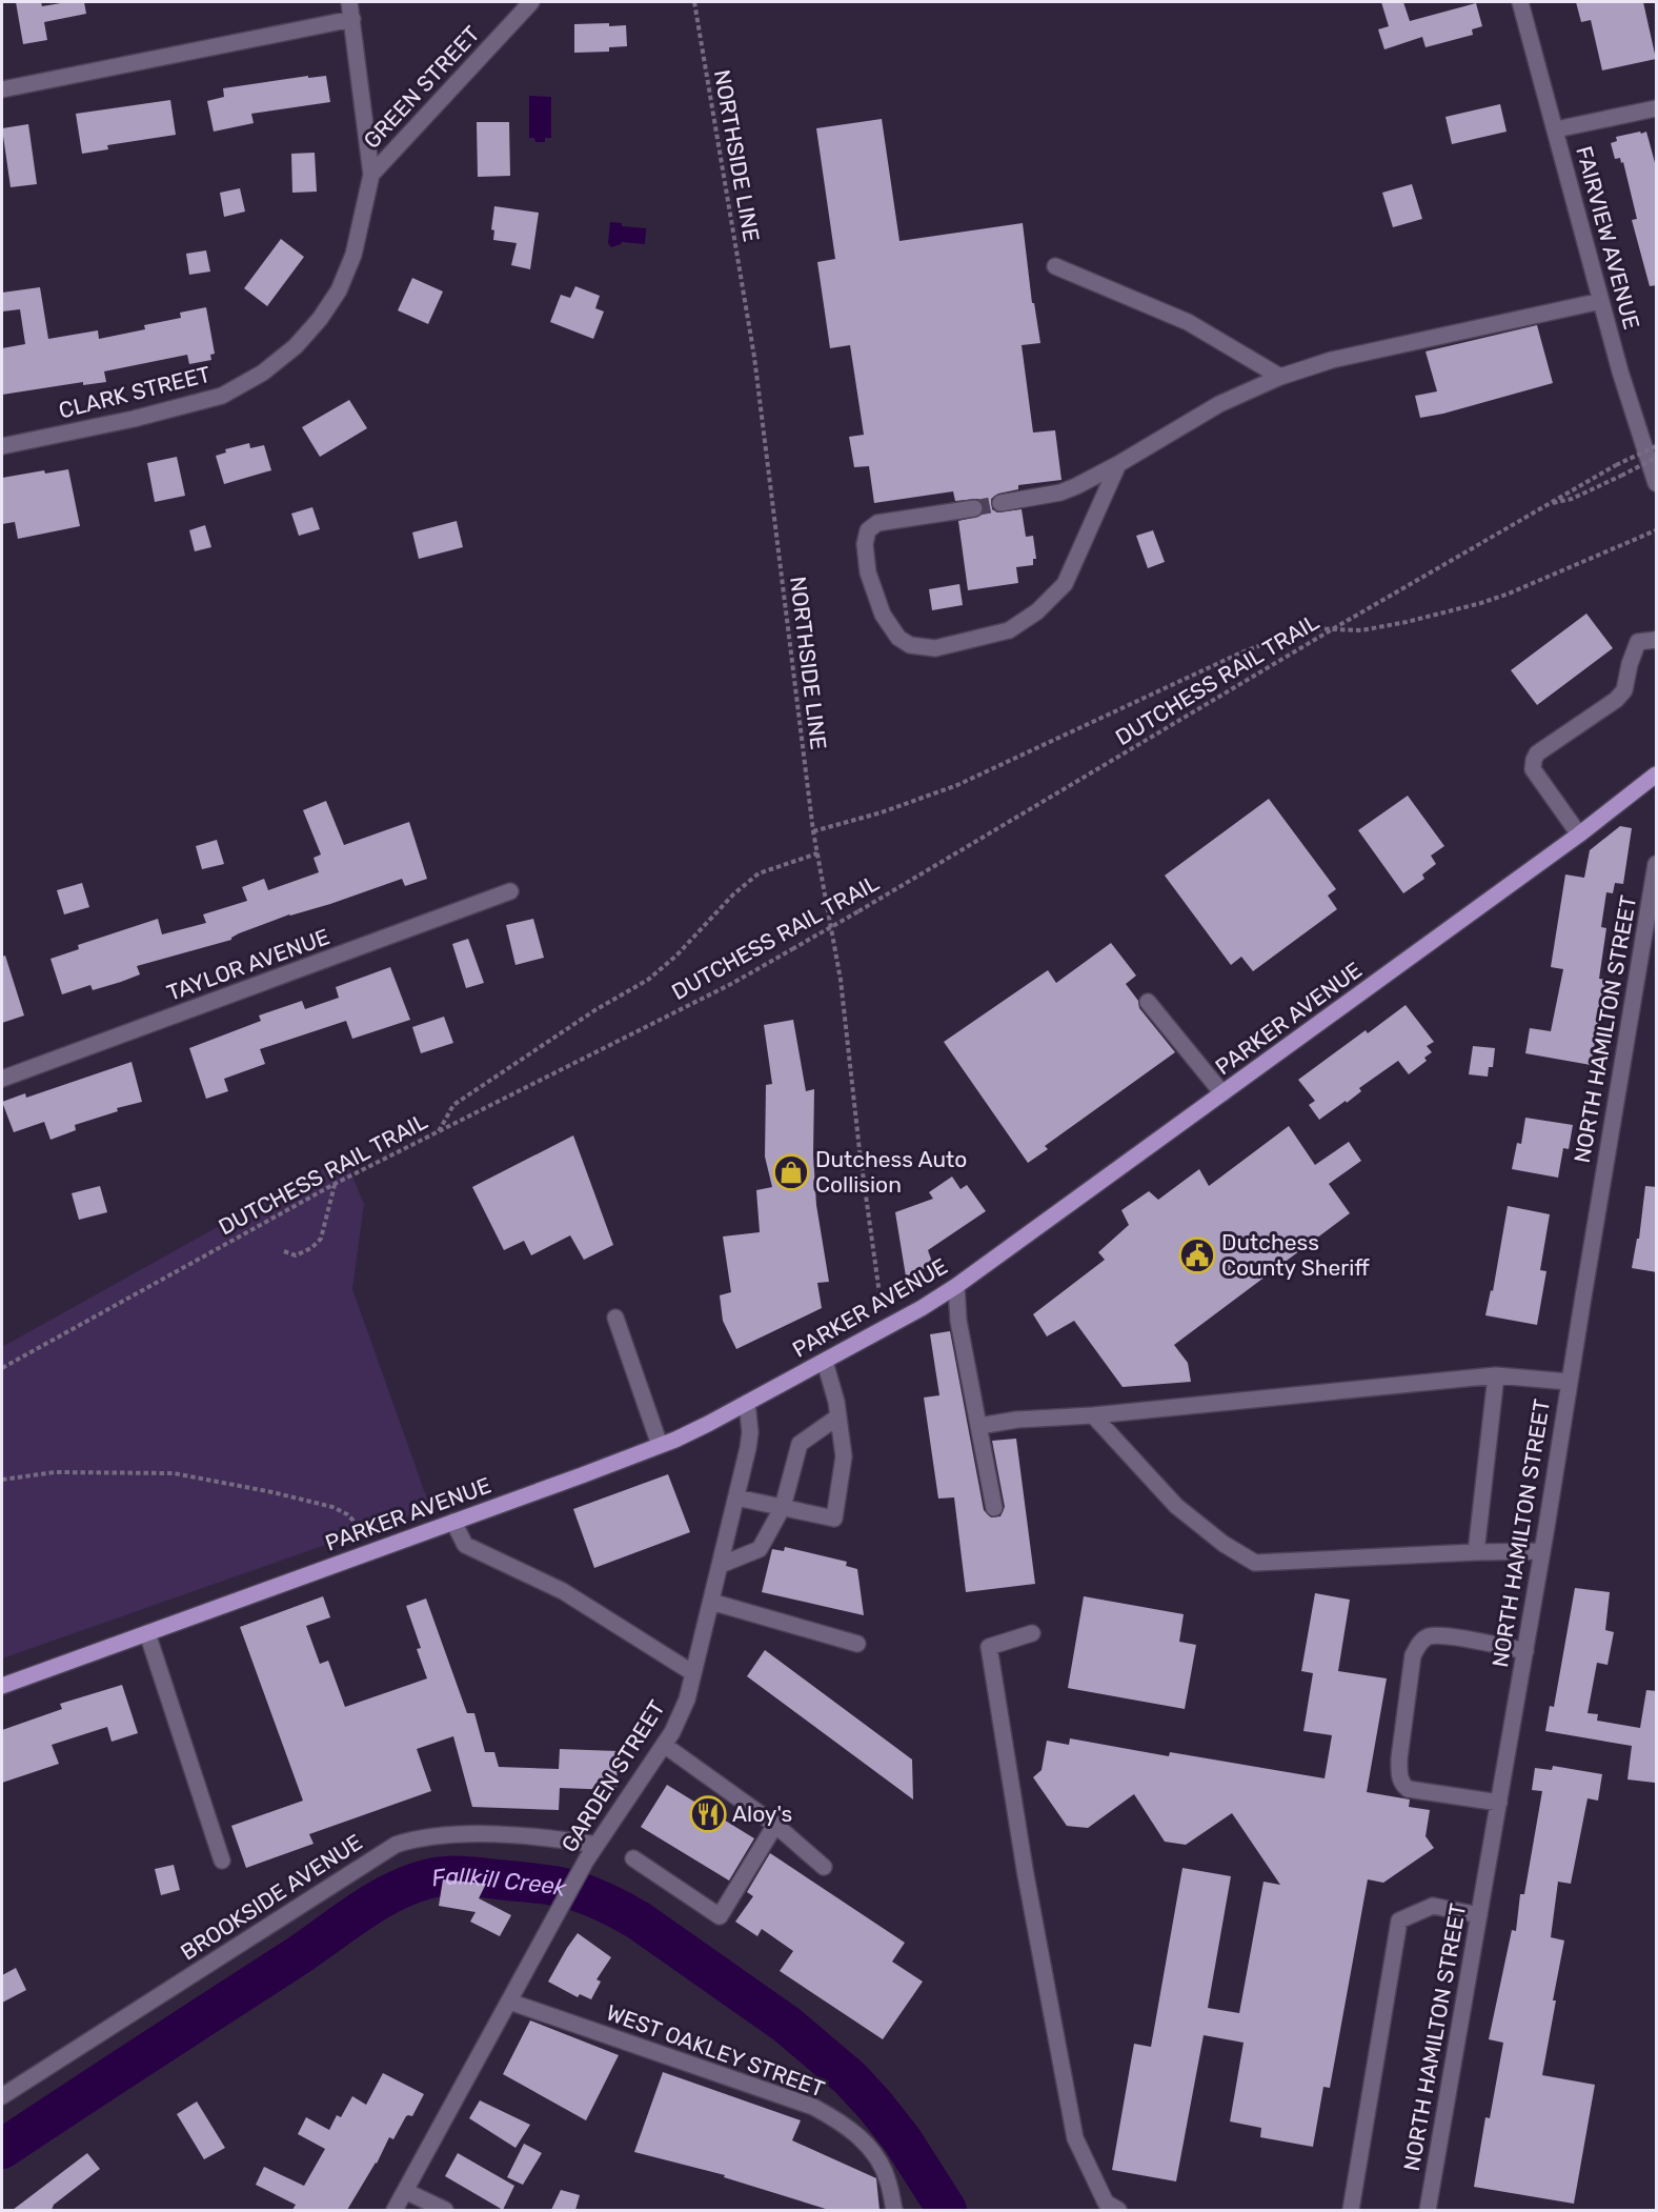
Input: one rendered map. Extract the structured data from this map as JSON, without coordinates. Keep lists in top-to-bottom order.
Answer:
{
  "streets": {
    "main road": ["PARKER AVENUE"],
    "street": [
      "GREEN STREET",
      "FAIRVIEW AVENUE",
      "CLARK STREET",
      "TAYLOR AVENUE",
      "NORTH HAMILTON STREET",
      "GARDEN STREET",
      "BROOKSIDE AVENUE",
      "WEST OAKLEY STREET"
    ],
    "path": ["NORTHSIDE LINE", "DUTCHESS RAIL TRAIL"]
  },
  "crossings": [
    ["GREEN STREET", "CLARK STREET"],
    ["NORTHSIDE LINE", "PARKER AVENUE"],
    ["PARKER AVENUE", "GARDEN STREET"],
    ["GARDEN STREET", "BROOKSIDE AVENUE"],
    ["GARDEN STREET", "WEST OAKLEY STREET"]
  ],
  "water": ["Fallkill Creek"],
  "places": {
    "shop": ["Dutchess Auto Collision"],
    "public building": ["Dutchess County Sheriff"],
    "restaurant": ["Aloy's"]
  }
}
